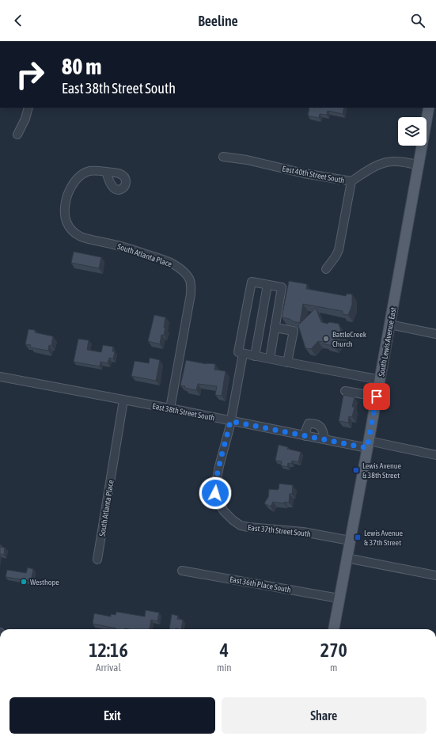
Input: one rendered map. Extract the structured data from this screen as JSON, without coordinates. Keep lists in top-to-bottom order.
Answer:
{
  "streets": {
    "main road": ["South Lewis Avenue East"],
    "street": [
      "East 40th Street South",
      "South Atlanta Place",
      "East 38th Street South",
      "East 37th Street South",
      "East 36th Place South"
    ]
  },
  "crossings": [
    ["East 40th Street South", "South Lewis Avenue East"],
    ["South Atlanta Place", "East 38th Street South"],
    ["South Lewis Avenue East", "East 38th Street South"],
    ["South Lewis Avenue East", "East 37th Street South"],
    ["South Lewis Avenue East", "East 36th Place South"],
    ["East 38th Street South", "East 37th Street South"]
  ],
  "places": {
    "other": ["BattleCreek Church", "Westhope"],
    "transit": ["Lewis Avenue & 38th Street", "Lewis Avenue & 37th Street"]
  },
  "page": {
    "header": "Beeline",
    "turn": ["80 m", "East 38th Street South"],
    "eta": [
      "12:16",
      "Arrival",
      "4",
      "min",
      "270",
      "m"
    ],
    "buttons": ["Exit", "Share"]
  }
}
